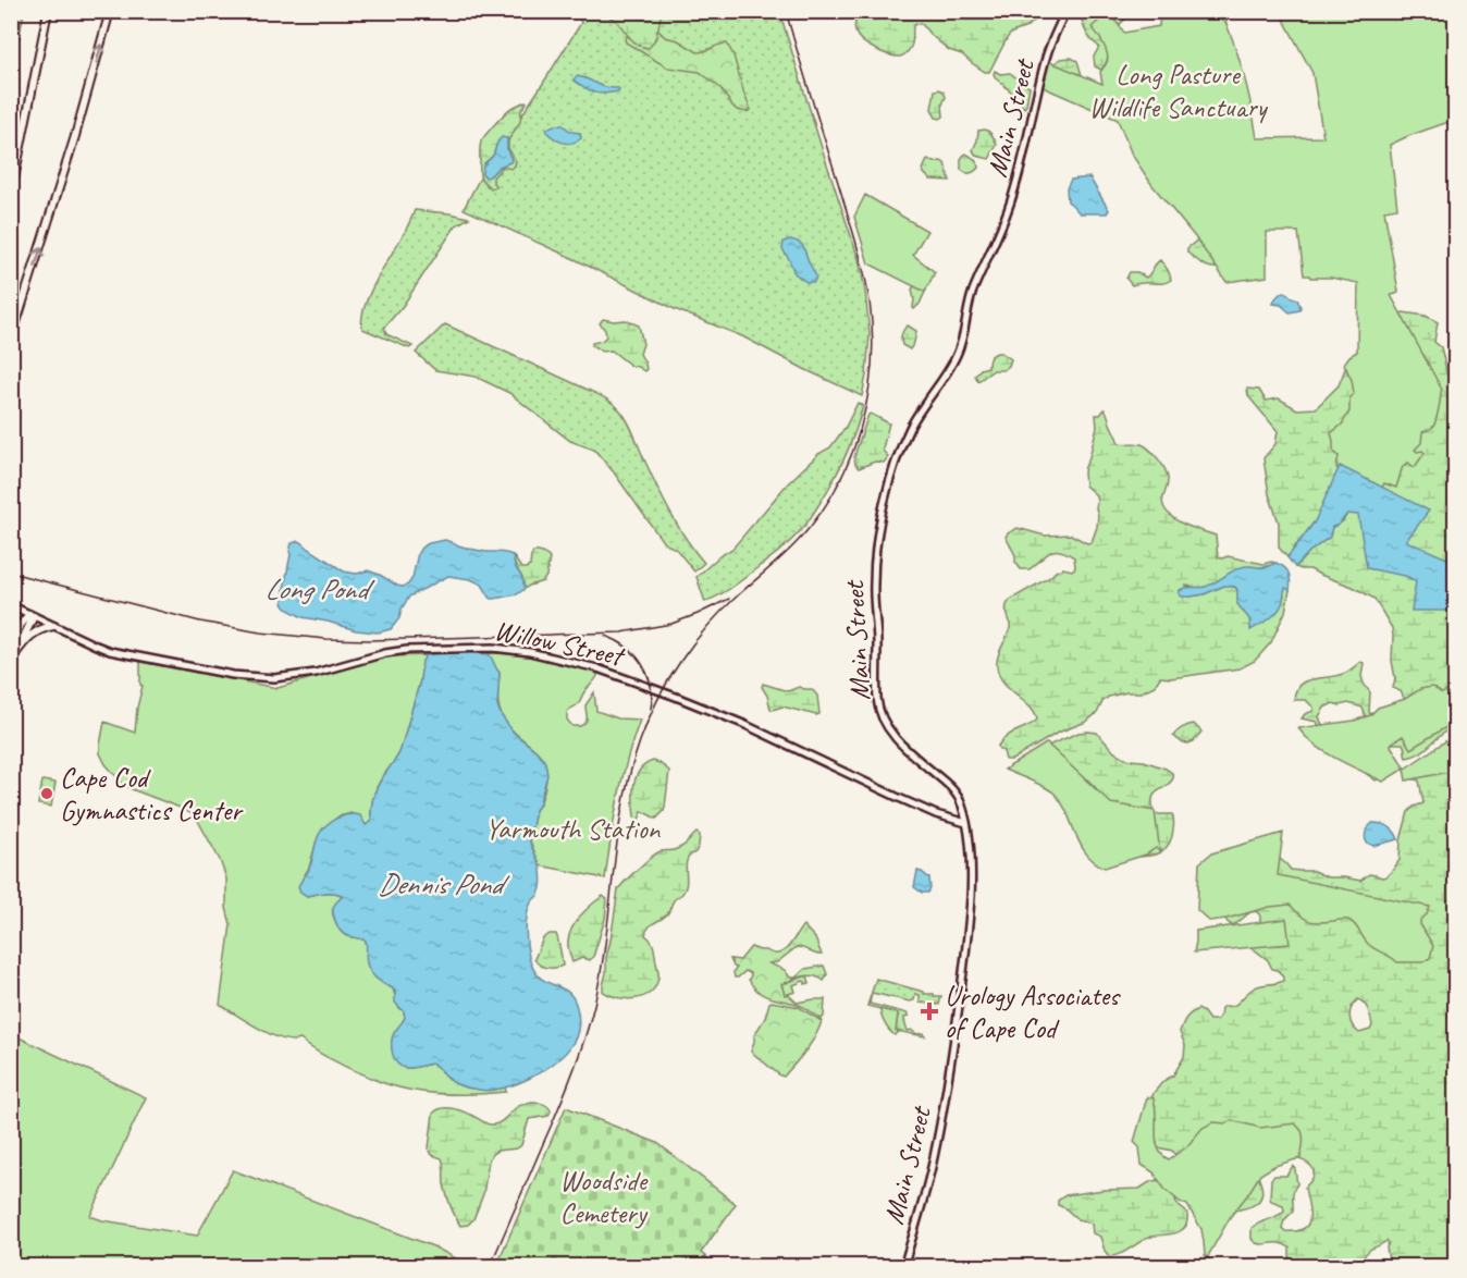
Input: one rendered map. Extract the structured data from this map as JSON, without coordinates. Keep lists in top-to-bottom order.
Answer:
{
  "streets": {
    "main road": ["Main Street", "Willow Street"]
  },
  "crossings": [
    ["Main Street", "Willow Street"]
  ],
  "water": ["Long Pond", "Dennis Pond"],
  "parks": ["Long Pasture Wildlife Sanctuary", "Yarmouth Station", "Woodside Cemetery"],
  "places": {
    "other": ["Cape Cod Gymnastics Center"],
    "health": ["Urology Associates of Cape Cod"]
  }
}
